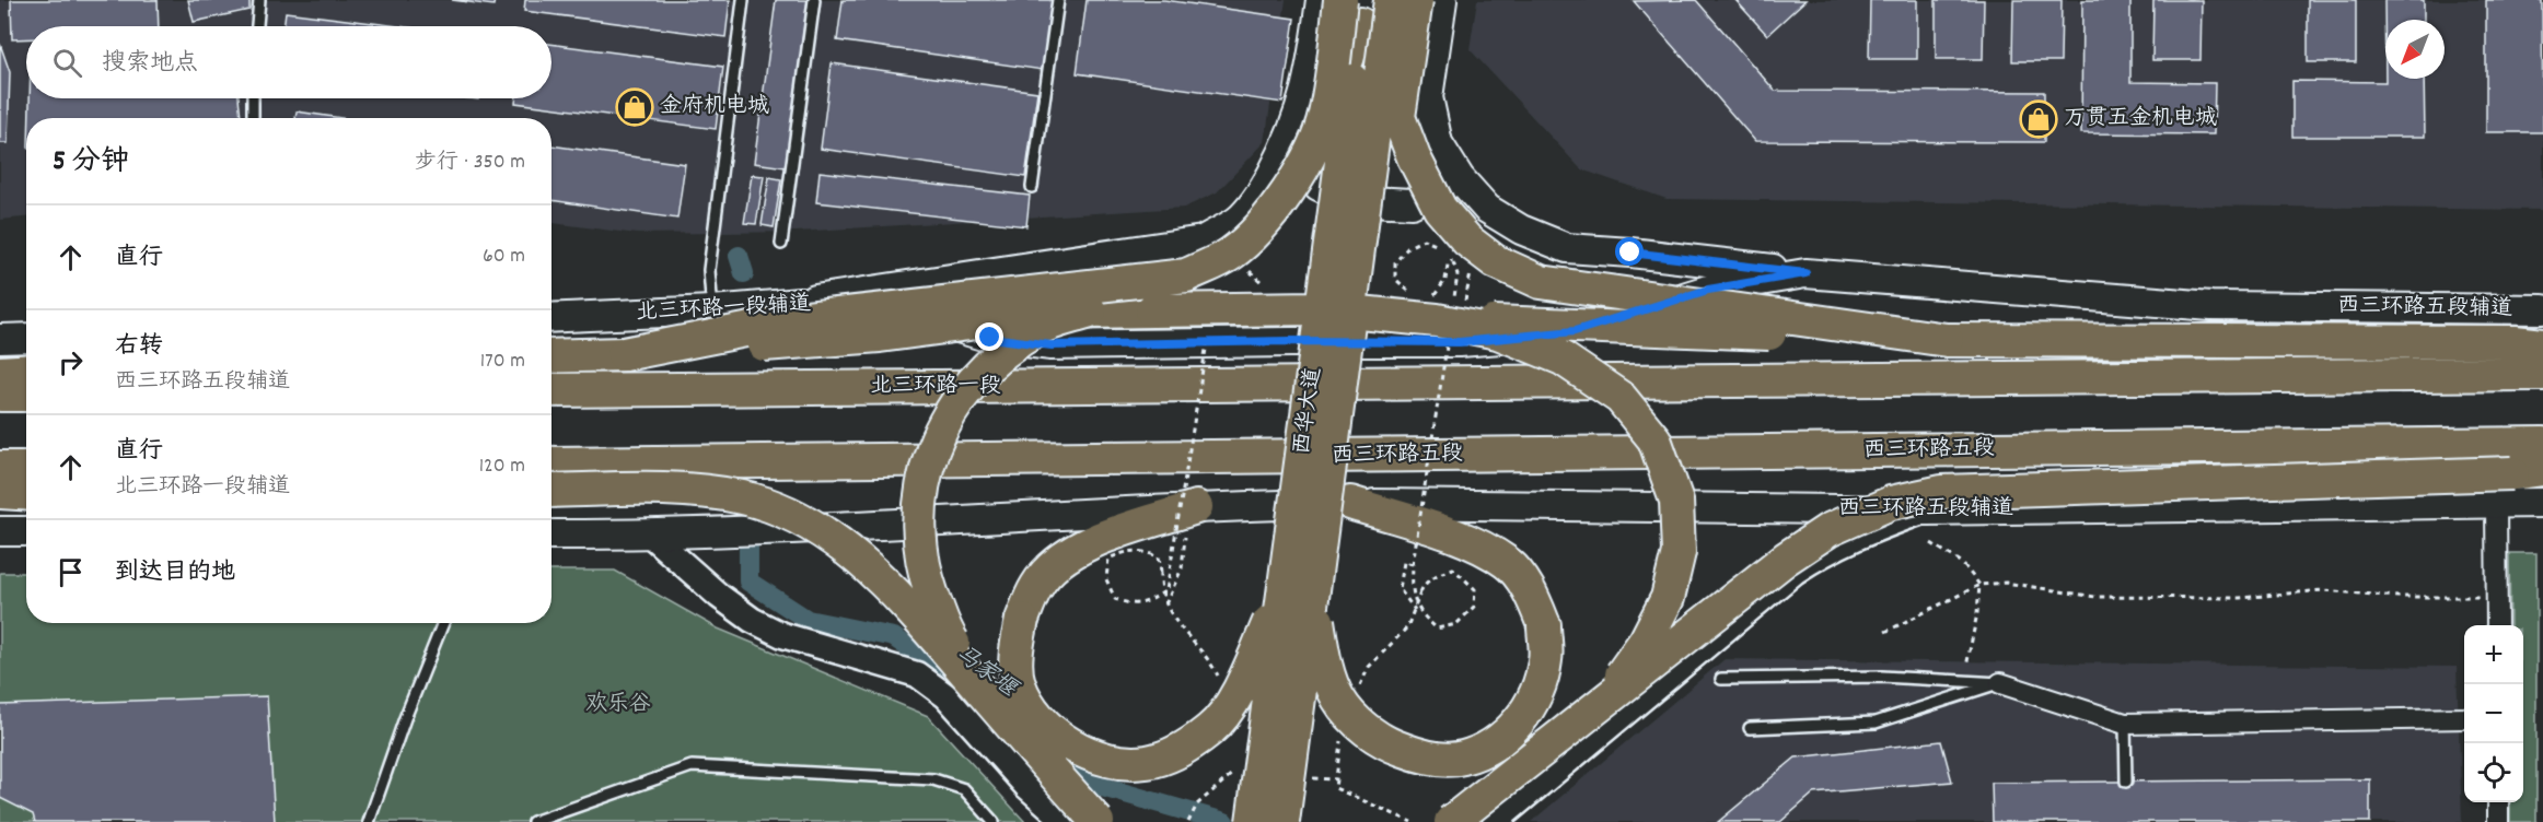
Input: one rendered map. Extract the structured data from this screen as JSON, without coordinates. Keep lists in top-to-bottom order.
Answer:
{
  "streets": {
    "highway": ["北三环路一段", "西华大道", "西三环路五段"],
    "main road": ["西三环路五段辅道", "北三环路一段辅道"]
  },
  "crossings": [
    ["西三环路五段辅道", "北三环路一段辅道"]
  ],
  "water": ["马家堰"],
  "parks": ["欢乐谷"],
  "places": {
    "shop": ["金府机电城", "万贯五金机电城"]
  },
  "north": "bottom left",
  "page": {
    "search": "搜索地点",
    "heading": ["5 分钟", "步行 · 350 m"],
    "list": [
      ["直行", "60 m"],
      ["右转", "西三环路五段辅道", "170 m"],
      ["直行", "北三环路一段辅道", "120 m"],
      "到达目的地"
    ],
    "map_buttons": ["+", "−"]
  }
}
